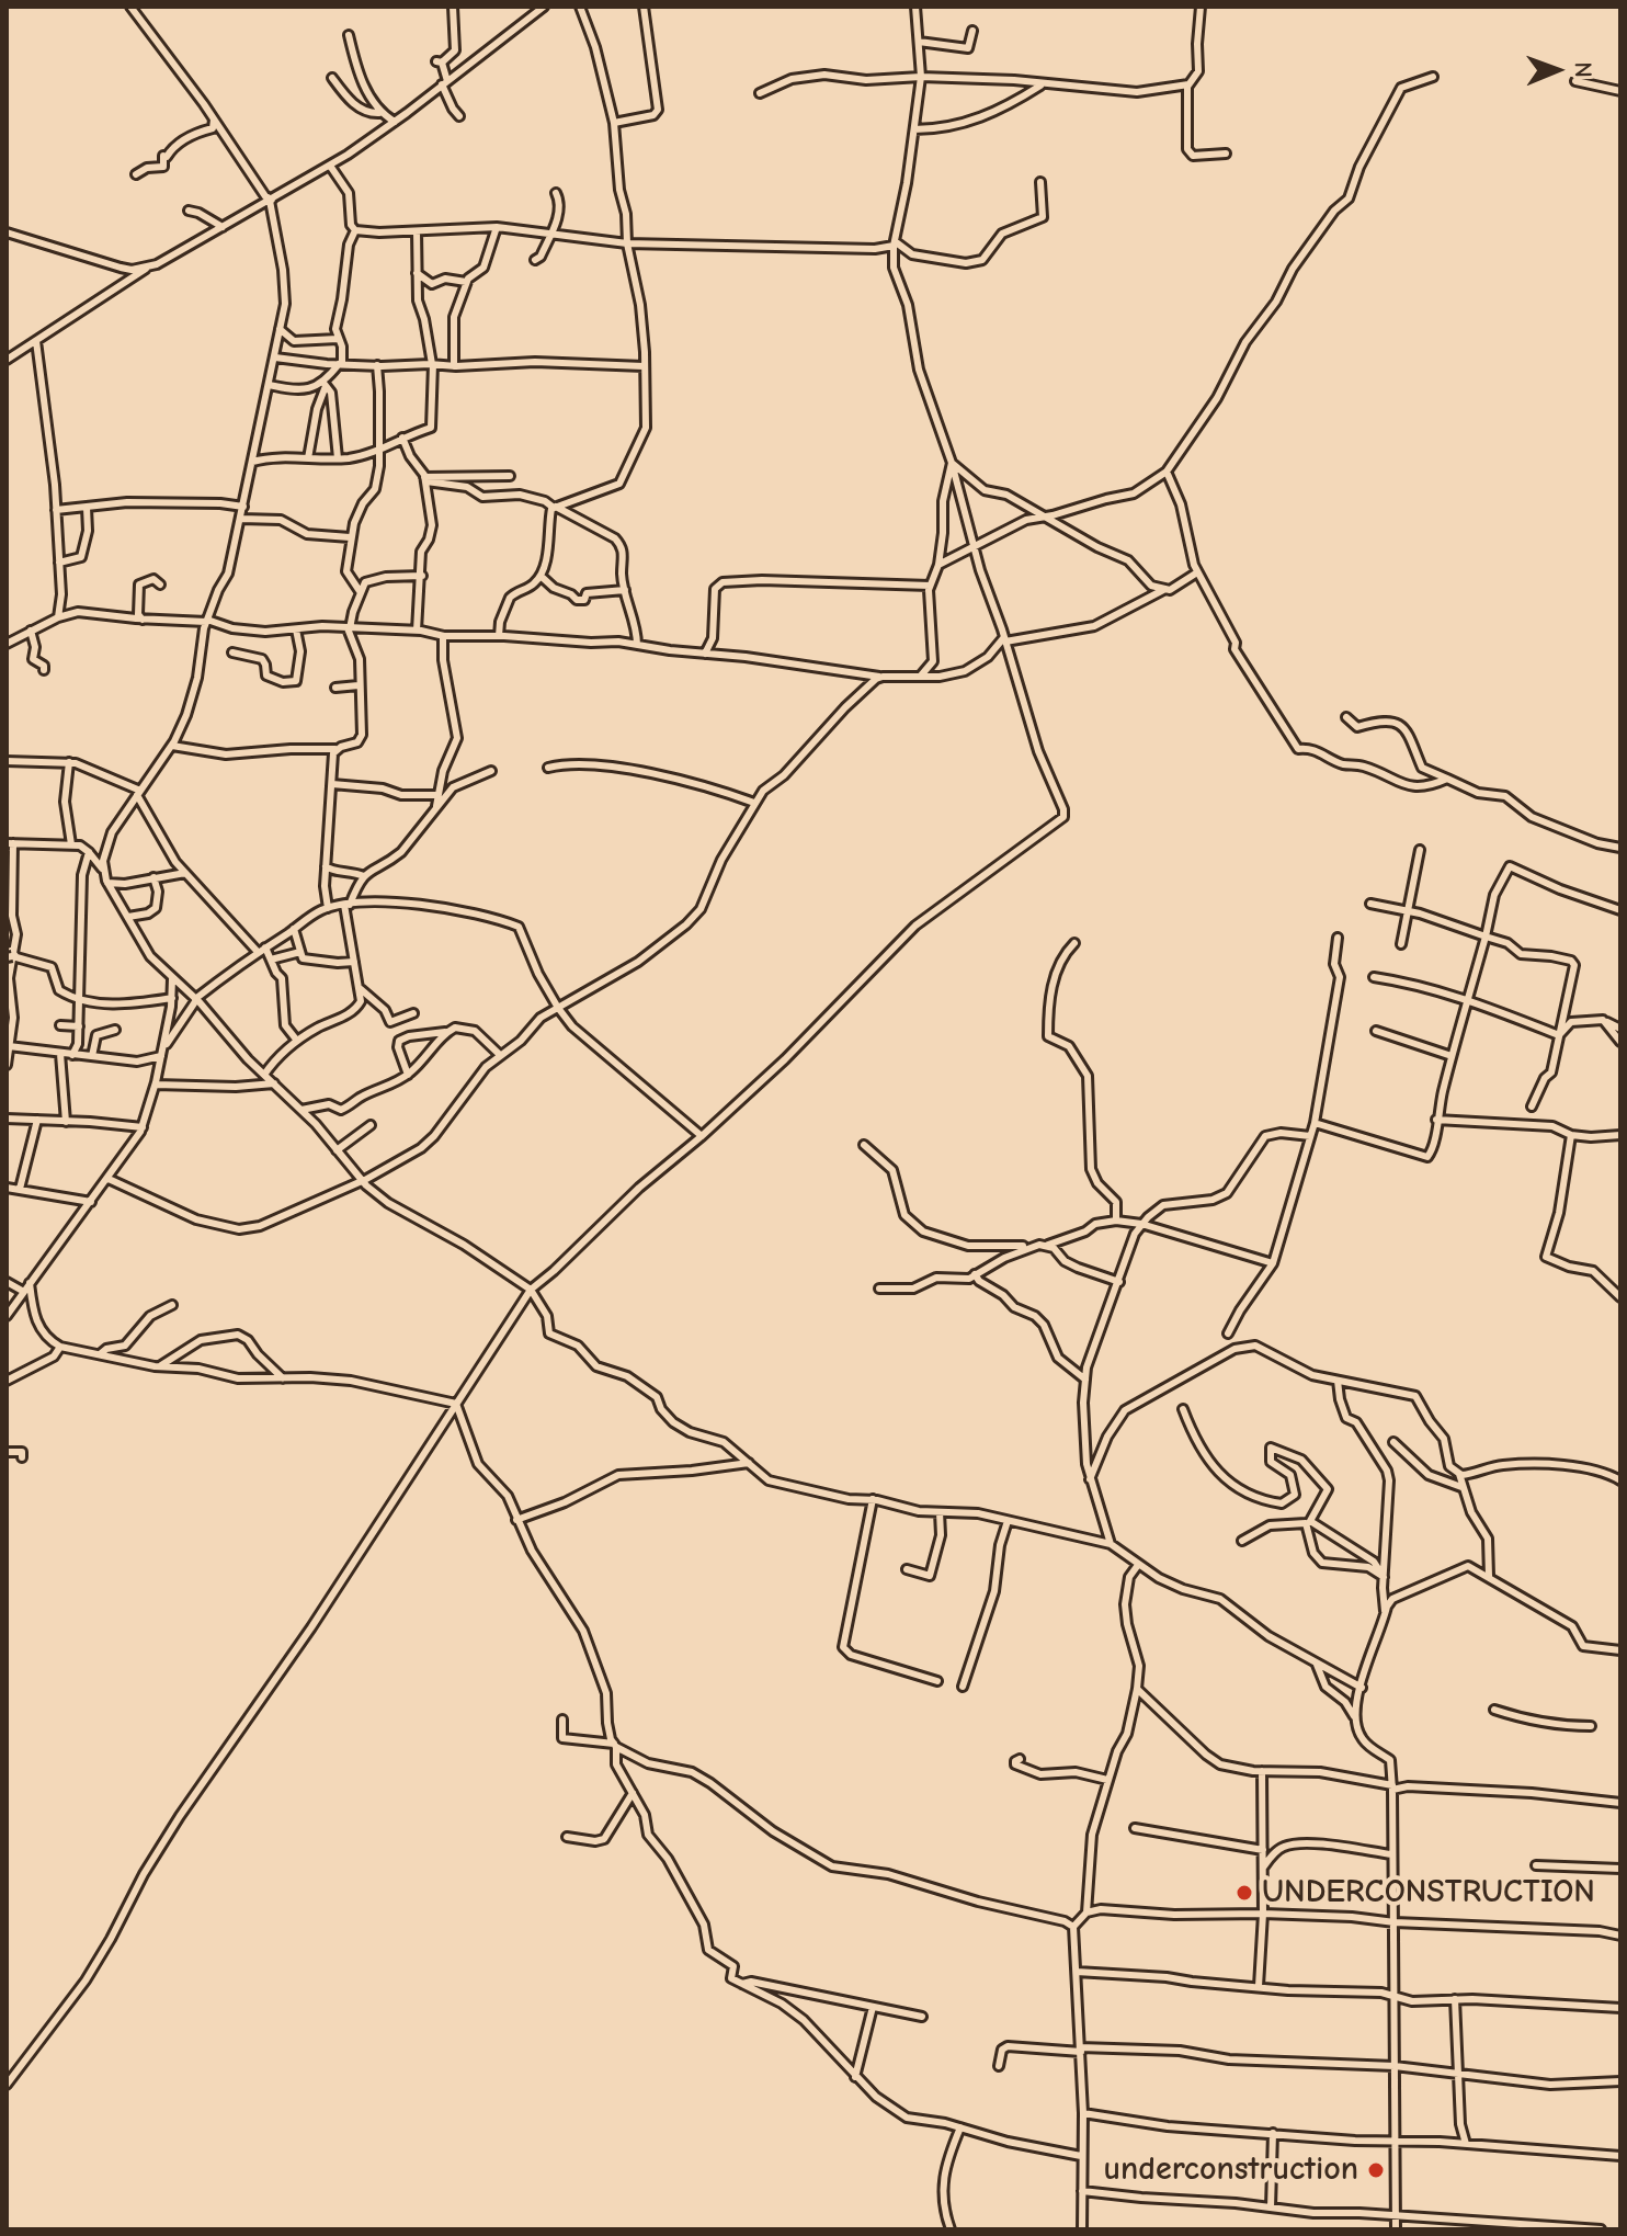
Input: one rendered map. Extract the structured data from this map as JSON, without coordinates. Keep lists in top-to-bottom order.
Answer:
{
  "places": ["UNDERCONSTRUCTION", "underconstruction"],
  "north": "right"
}
